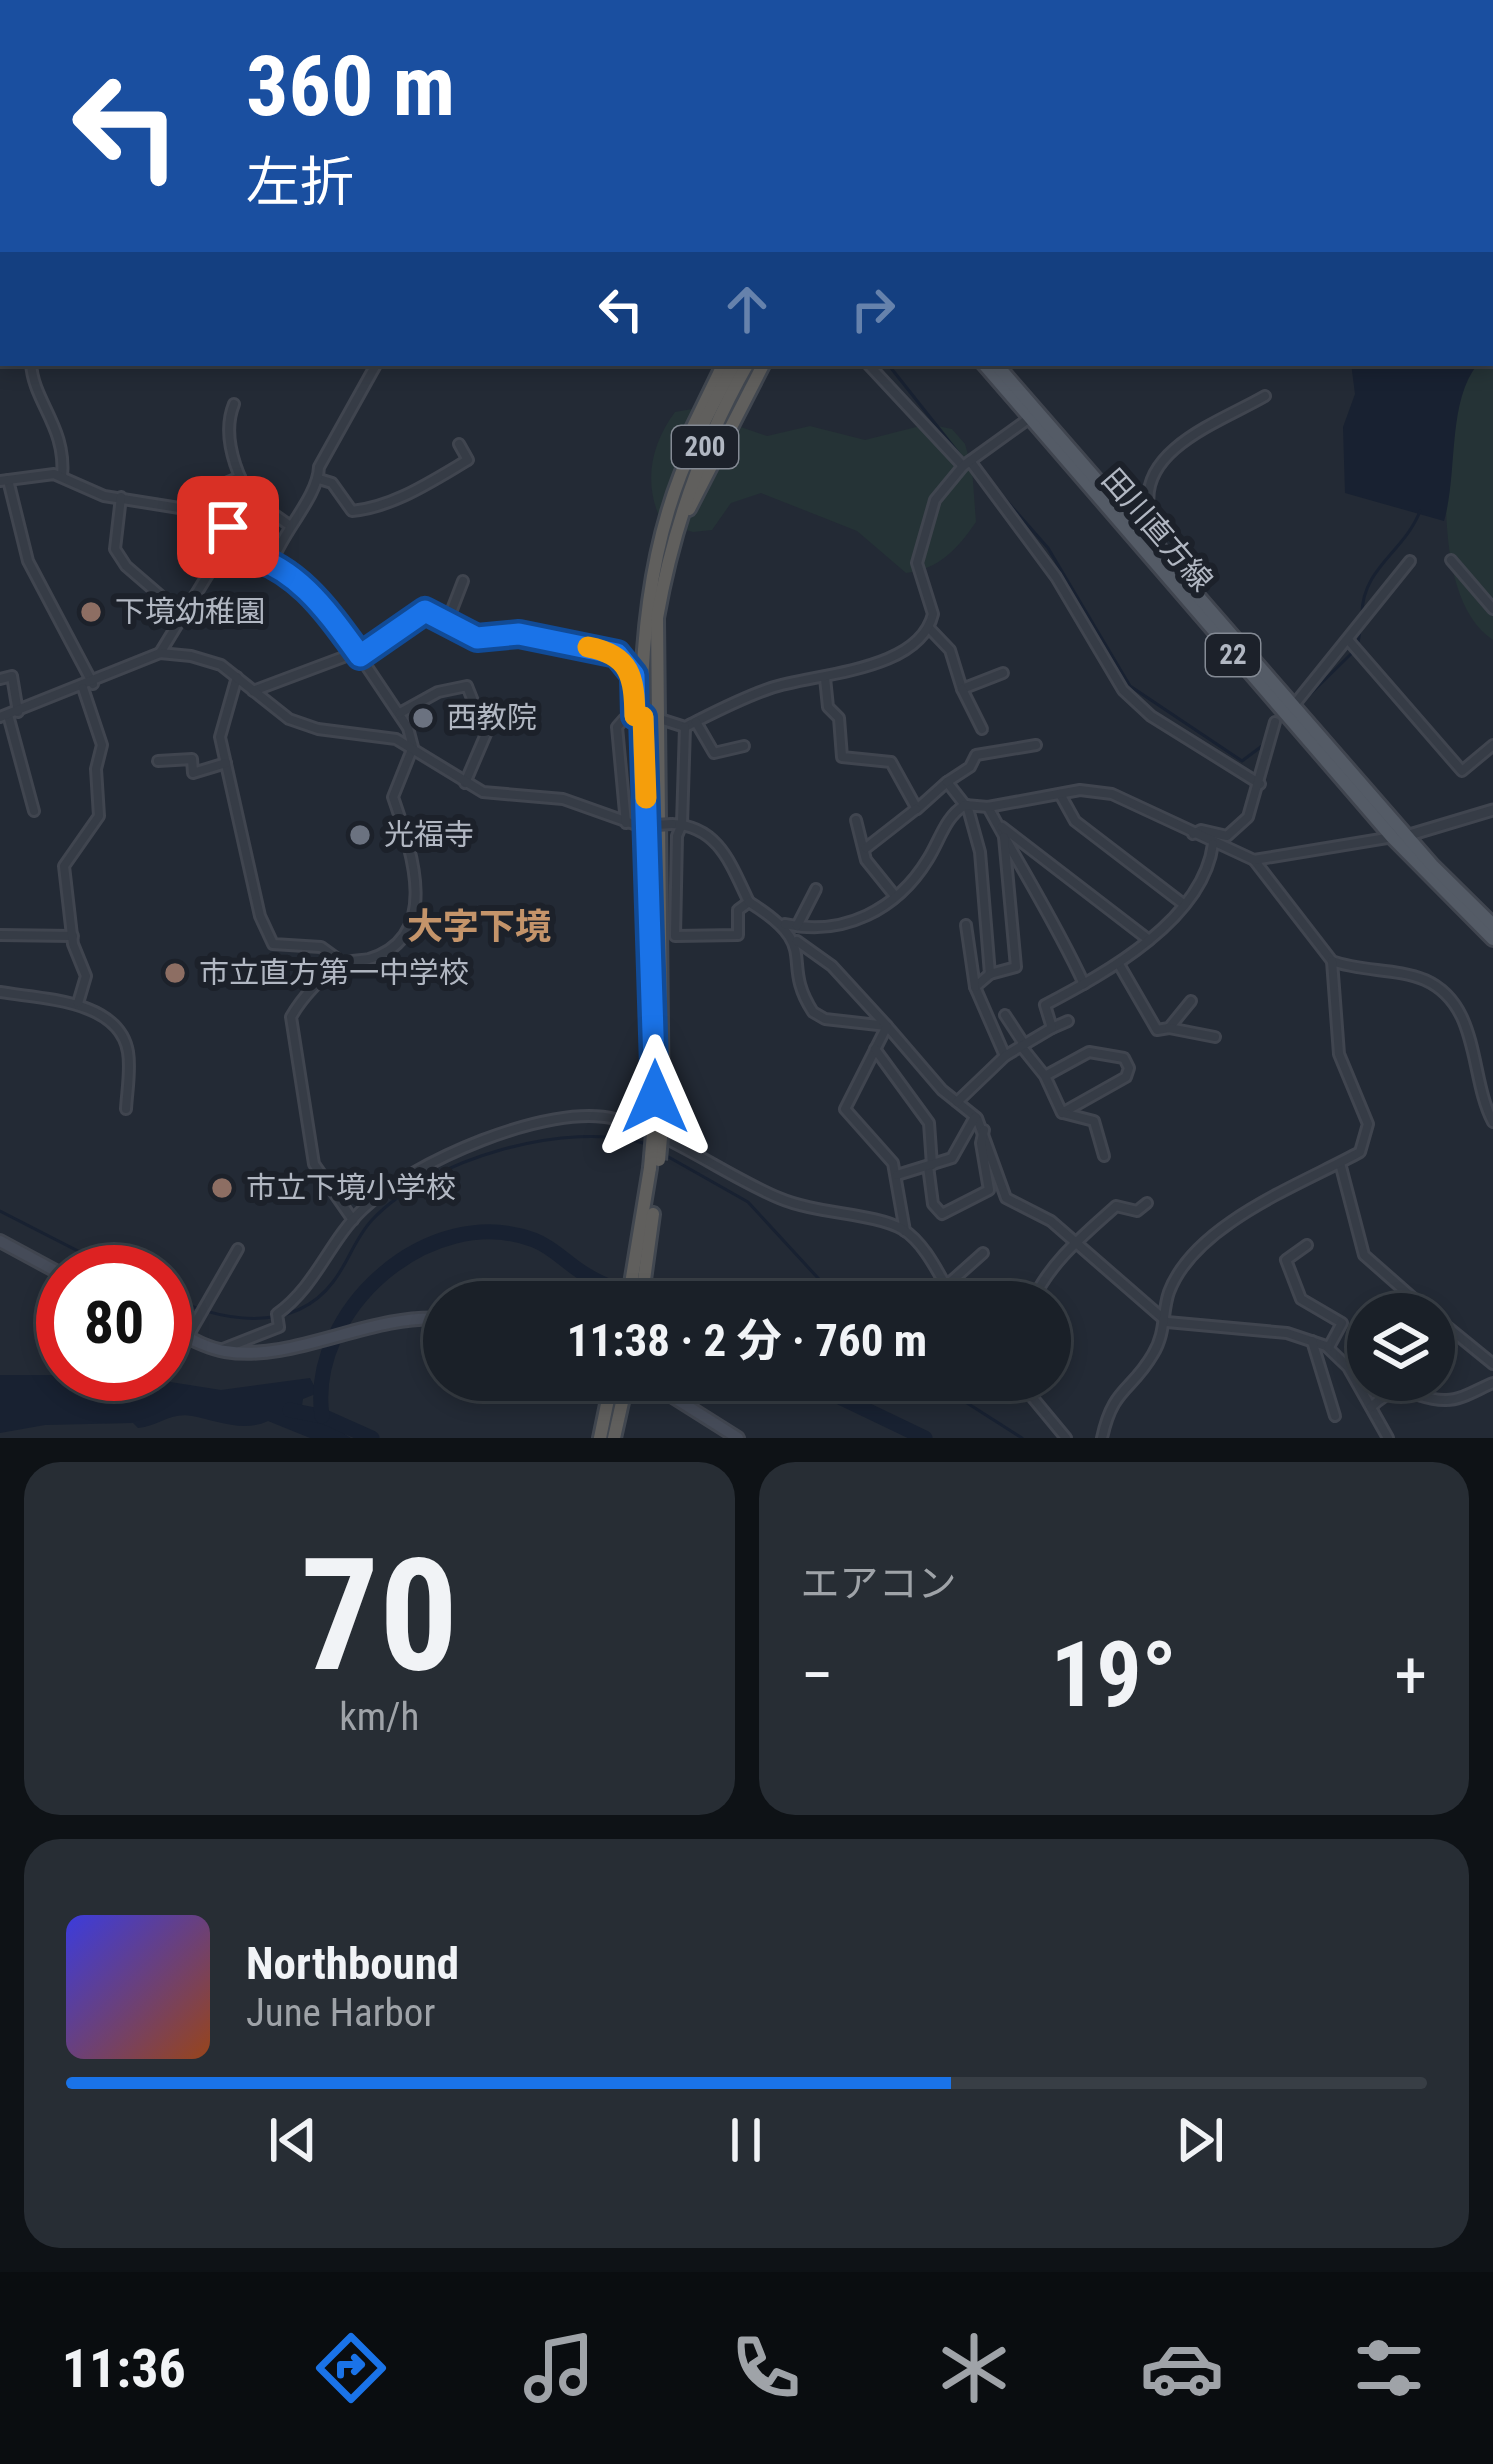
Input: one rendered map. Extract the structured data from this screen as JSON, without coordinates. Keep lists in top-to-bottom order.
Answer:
{
  "streets": {
    "highway": ["200"],
    "main road": ["田川直方線", "22"]
  },
  "districts": ["大字下境"],
  "places": [
    "下境幼稚園",
    "西教院",
    "光福寺",
    "市立直方第一中学校",
    "市立下境小学校"
  ],
  "page": {
    "turn": ["360 m", "左折"],
    "limit": "80",
    "trip": "11:38 · 2 分 · 760 m",
    "tile": [
      ["70", "km/h"],
      "エアコン"
    ],
    "heat": ["−", "19°", "+"],
    "song": ["Northbound", "June Harbor"],
    "tabs": "11:36"
  }
}
